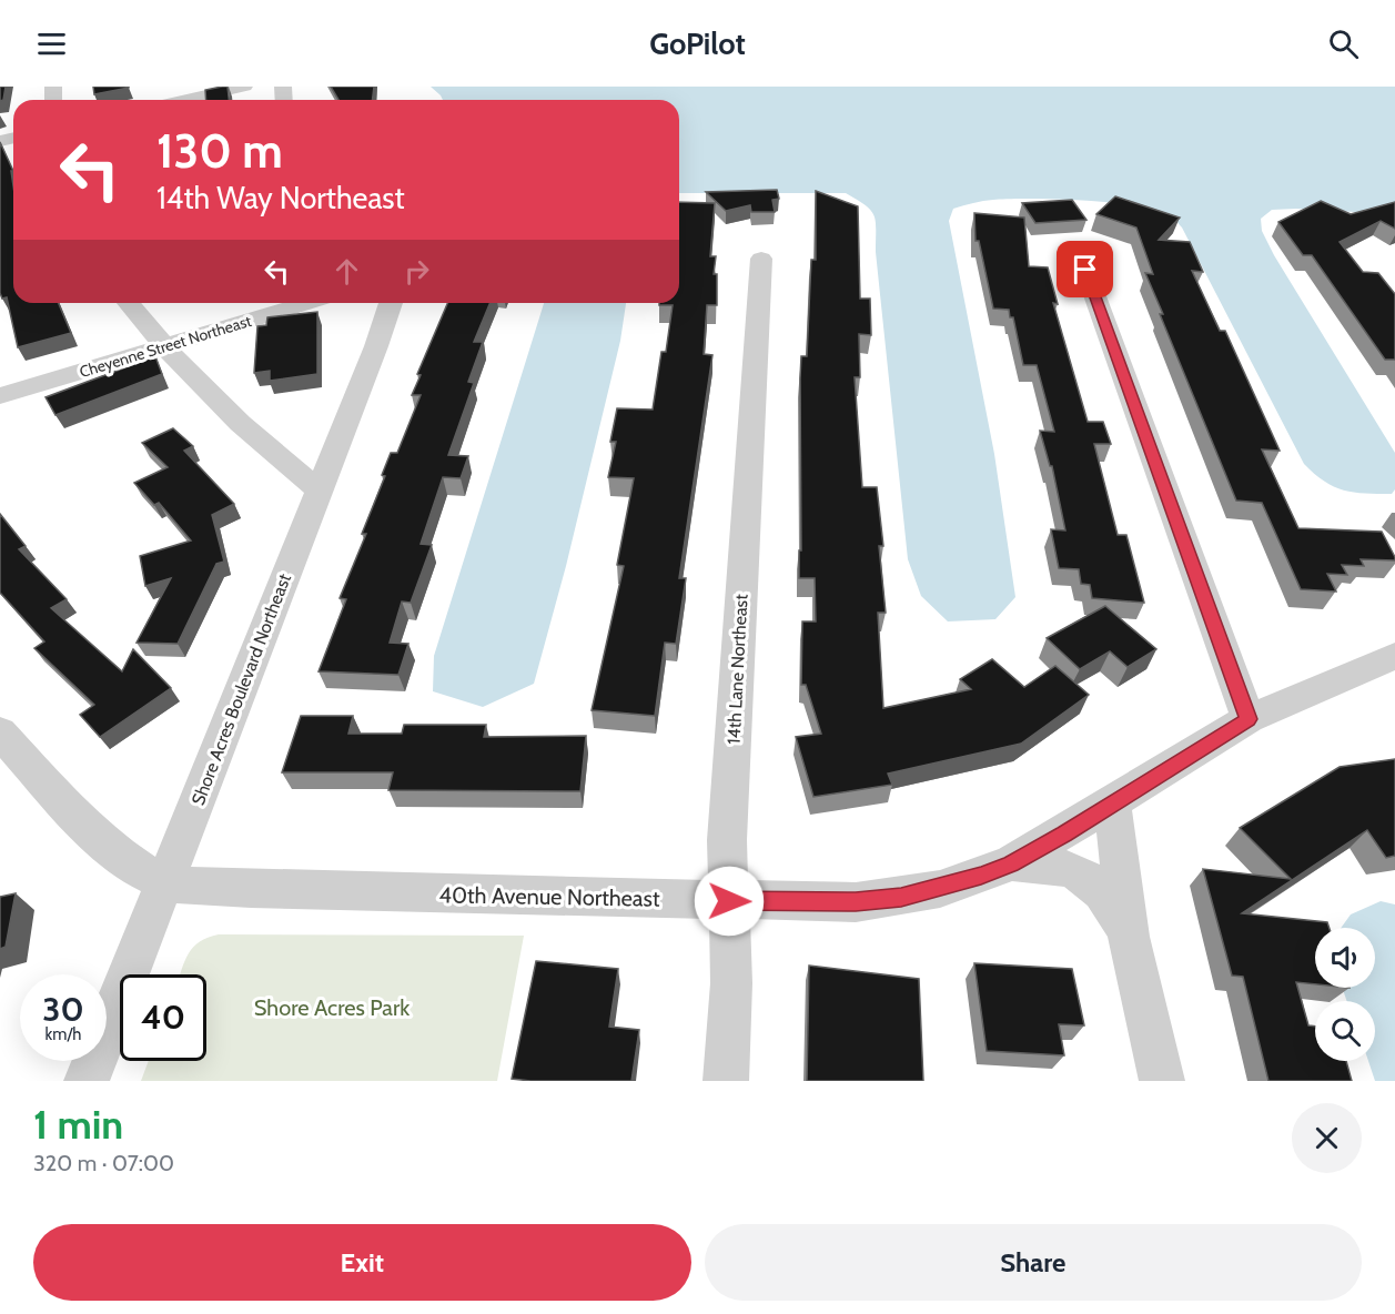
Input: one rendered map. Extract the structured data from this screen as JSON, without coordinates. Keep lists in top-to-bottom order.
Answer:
{
  "streets": {
    "street": [
      "Cheyenne Street Northeast",
      "14th Lane Northeast",
      "Shore Acres Boulevard Northeast",
      "40th Avenue Northeast"
    ]
  },
  "crossings": [
    ["14th Lane Northeast", "40th Avenue Northeast"],
    ["Shore Acres Boulevard Northeast", "40th Avenue Northeast"]
  ],
  "parks": ["Shore Acres Park"],
  "page": {
    "header": "GoPilot",
    "turn": ["130 m", "14th Way Northeast"],
    "speed": "30 km/h",
    "limit": "40",
    "heading": ["1 min", "320 m · 07:00"],
    "buttons": ["Exit", "Share"]
  }
}
